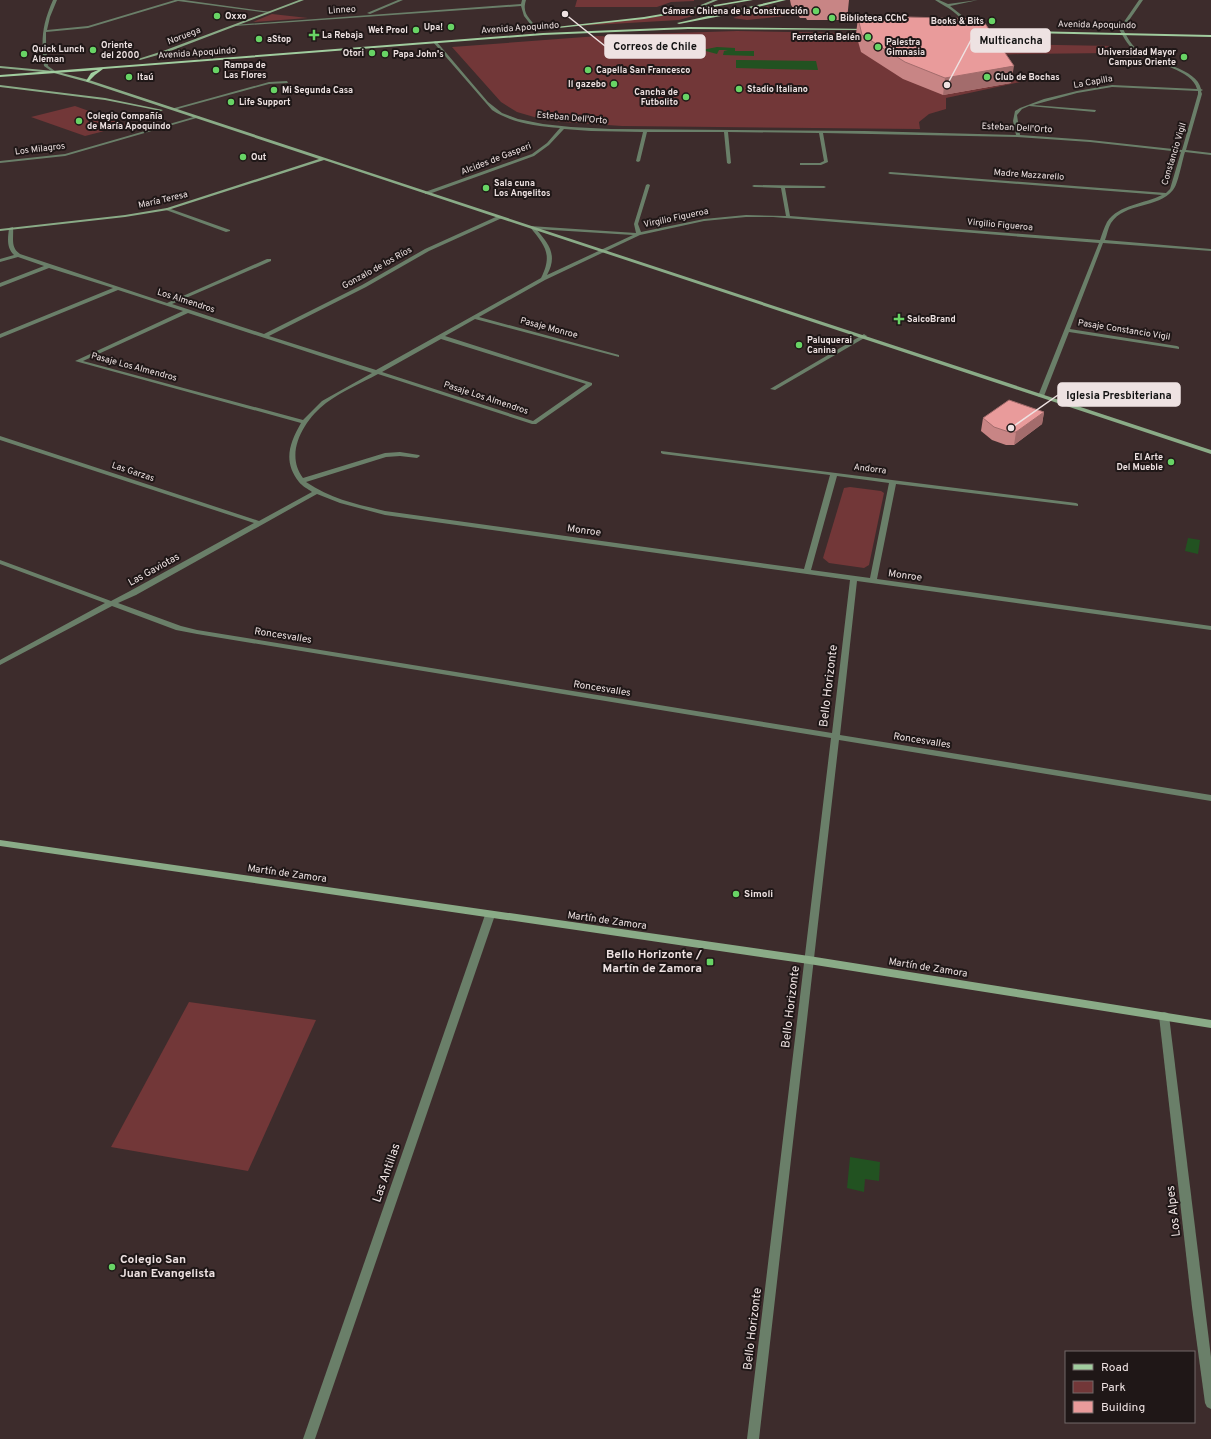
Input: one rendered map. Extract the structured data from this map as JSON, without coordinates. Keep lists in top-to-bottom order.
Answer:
{
  "streets": {
    "main road": [
      "Avenida Apoquindo",
      "Noruega",
      "María Teresa",
      "Martín de Zamora"
    ],
    "street": [
      "Linneo",
      "La Capilla",
      "Esteban Dell'Orto",
      "Los Milagros",
      "Constancio Vigil",
      "Alcides de Gasperi",
      "Madre Mazzarello",
      "Virgilio Figueroa",
      "Gonzalo de los Ríos",
      "Los Almendros",
      "Pasaje Monroe",
      "Pasaje Constancio Vigil",
      "Pasaje Los Almendros",
      "Andorra",
      "Las Garzas",
      "Monroe",
      "Las Gaviotas",
      "Roncesvalles",
      "Bello Horizonte",
      "Las Antillas",
      "Los Alpes"
    ]
  },
  "crossings": [
    ["Linneo", "Noruega"],
    ["Avenida Apoquindo", "Noruega"],
    ["Avenida Apoquindo", "Esteban Dell'Orto"],
    ["La Capilla", "Constancio Vigil"],
    ["Esteban Dell'Orto", "Constancio Vigil"],
    ["Esteban Dell'Orto", "Alcides de Gasperi"],
    ["Constancio Vigil", "Madre Mazzarello"],
    ["Constancio Vigil", "Virgilio Figueroa"],
    ["Constancio Vigil", "Pasaje Constancio Vigil"],
    ["Virgilio Figueroa", "Monroe"],
    ["Gonzalo de los Ríos", "Los Almendros"],
    ["Los Almendros", "Pasaje Los Almendros"],
    ["Los Almendros", "Monroe"],
    ["Pasaje Monroe", "Monroe"],
    ["Pasaje Los Almendros", "Monroe"],
    ["Las Garzas", "Las Gaviotas"],
    ["Monroe", "Las Gaviotas"],
    ["Monroe", "Bello Horizonte"],
    ["Las Gaviotas", "Roncesvalles"],
    ["Roncesvalles", "Bello Horizonte"],
    ["Bello Horizonte", "Martín de Zamora"],
    ["Martín de Zamora", "Las Antillas"],
    ["Martín de Zamora", "Los Alpes"]
  ],
  "places": {
    "other": [
      "Cámara Chilena de la Construcción",
      "Correos de Chile",
      "Oxxo",
      "Biblioteca CChC",
      "Books & Bits",
      "Upa!",
      "Wet Prool",
      "Ferreteria Belén",
      "aStop",
      "Palestra Gimnasia",
      "Oriente del 2000",
      "Otori",
      "Quick Lunch Aleman",
      "Papa John's",
      "Universidad Mayor Campus Oriente",
      "Rampa de Las Flores",
      "Capella San Francesco",
      "Itaú",
      "Club de Bochas",
      "Il gazebo",
      "Multicancha",
      "Stadio Italiano",
      "Mi Segunda Casa",
      "Cancha de Futbolito",
      "Life Support",
      "Colegio Compañía de María Apoquindo",
      "Out",
      "Sala cuna Los Angelitos",
      "Paluquerai Canina",
      "Iglesia Presbiteriana",
      "El Arte Del Mueble",
      "Simoli",
      "Colegio San Juan Evangelista"
    ],
    "health": ["La Rebaja", "SalcoBrand"],
    "transit": ["Bello Horizonte / Martín de Zamora"]
  },
  "legend": ["Road", "Park", "Building"]
}
